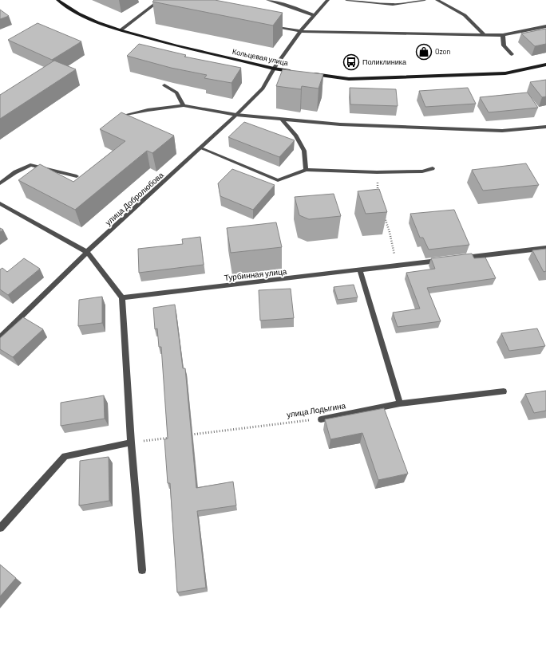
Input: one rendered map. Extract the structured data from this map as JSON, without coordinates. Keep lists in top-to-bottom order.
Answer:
{
  "streets": {
    "street": [
      "Кольцевая улица",
      "улица Добролюбова",
      "Турбинная улица",
      "улица Лодыгина"
    ]
  },
  "crossings": [
    ["Кольцевая улица", "улица Добролюбова"]
  ],
  "places": {
    "shop": ["Ozon"],
    "bus stop": ["Поликлиника"]
  }
}
